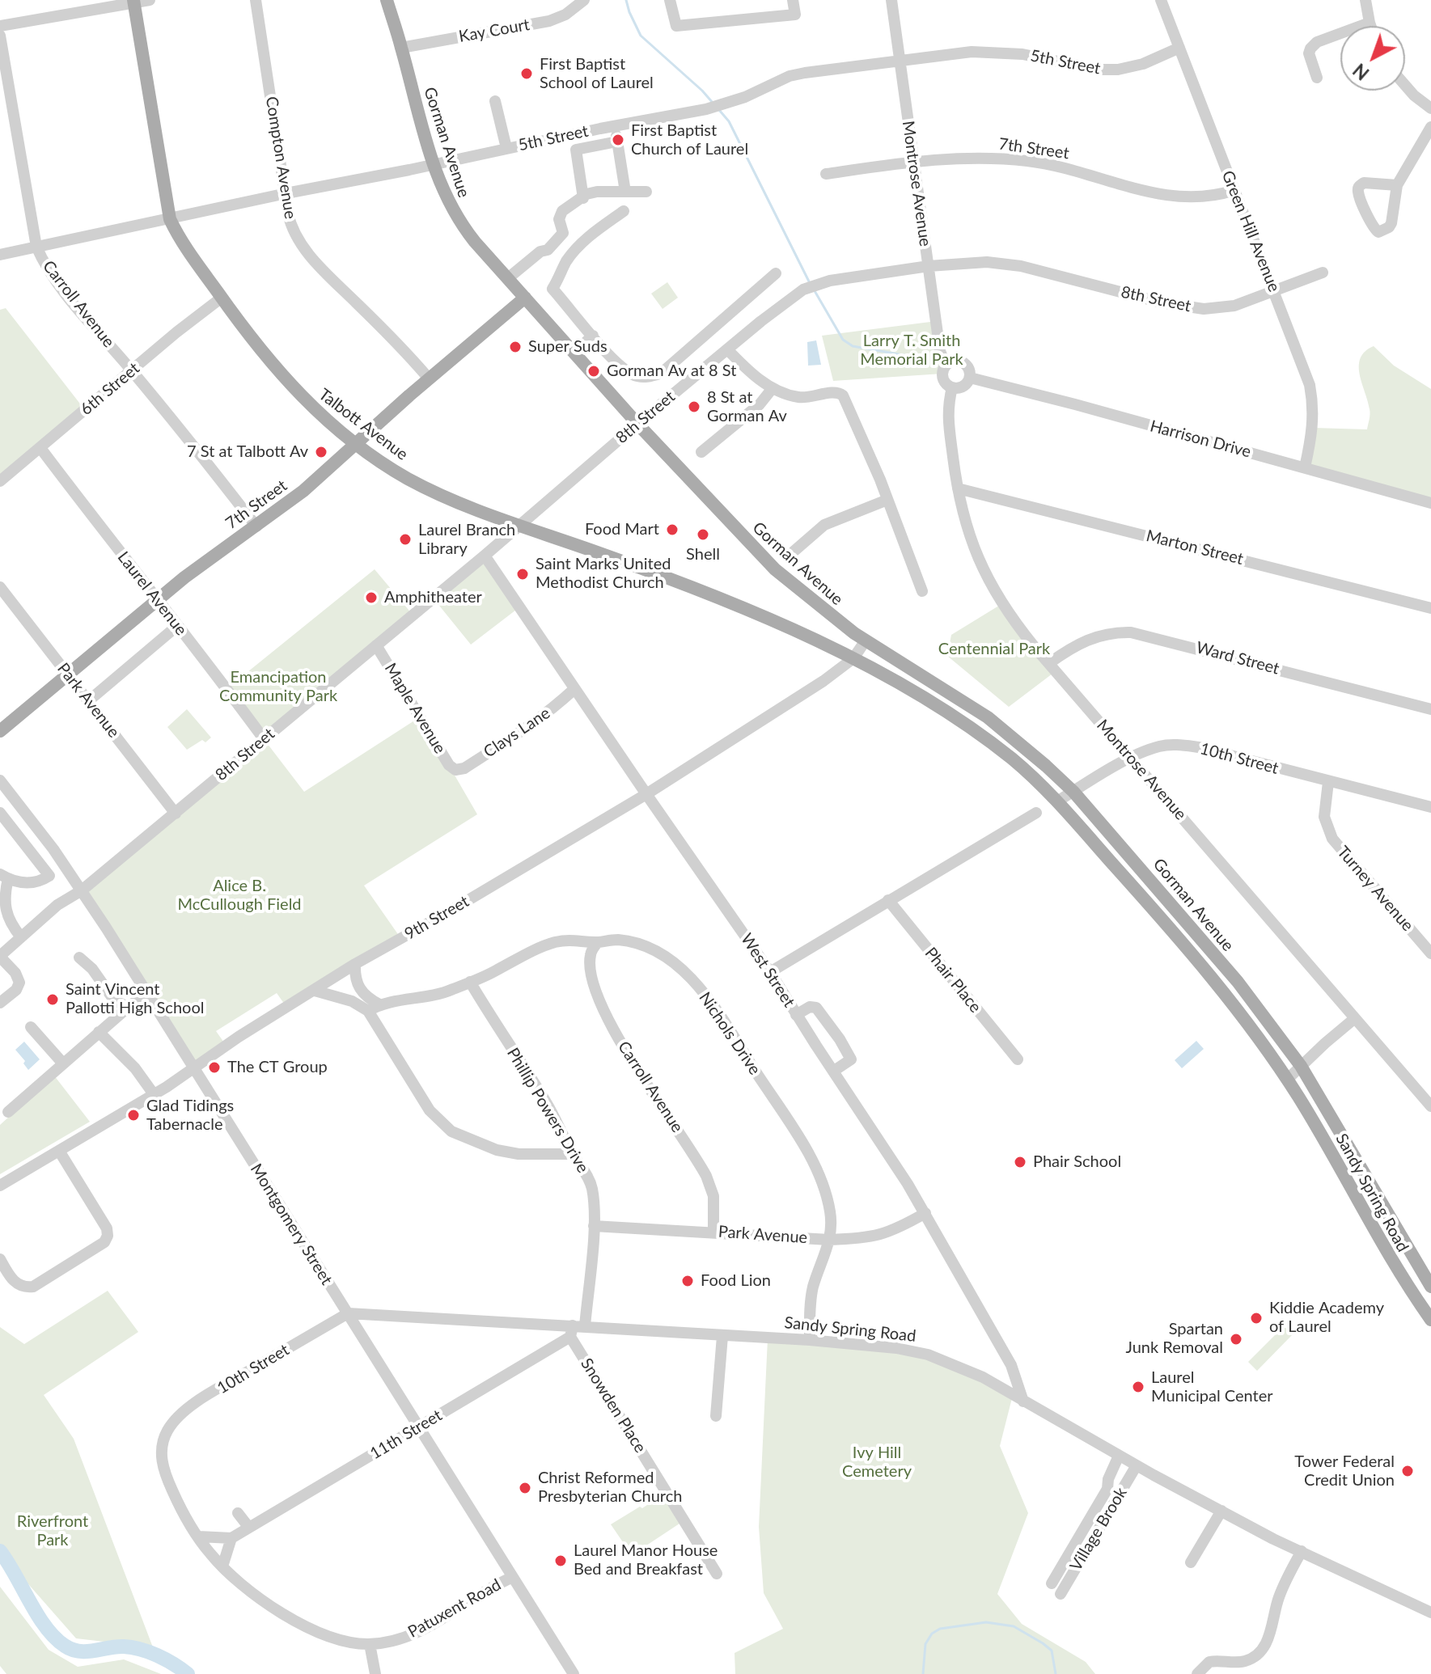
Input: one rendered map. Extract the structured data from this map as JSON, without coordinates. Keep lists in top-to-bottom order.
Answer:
{
  "streets": {
    "main road": [
      "Gorman Avenue",
      "7th Street",
      "Talbott Avenue",
      "Sandy Spring Road"
    ],
    "street": [
      "Kay Court",
      "5th Street",
      "Compton Avenue",
      "Montrose Avenue",
      "Green Hill Avenue",
      "8th Street",
      "Carroll Avenue",
      "6th Street",
      "Harrison Drive",
      "Marton Street",
      "Laurel Avenue",
      "Ward Street",
      "Park Avenue",
      "Maple Avenue",
      "Clays Lane",
      "10th Street",
      "Turney Avenue",
      "9th Street",
      "West Street",
      "Phair Place",
      "Nichols Drive",
      "Phillip Powers Drive",
      "Montgomery Street",
      "Snowden Place",
      "11th Street",
      "Village Brook",
      "Patuxent Road"
    ]
  },
  "crossings": [
    ["Kay Court", "Gorman Avenue"],
    ["5th Street", "Gorman Avenue"],
    ["5th Street", "Compton Avenue"],
    ["5th Street", "Montrose Avenue"],
    ["5th Street", "Green Hill Avenue"],
    ["5th Street", "Carroll Avenue"],
    ["5th Street", "Talbott Avenue"],
    ["Gorman Avenue", "7th Street"],
    ["Gorman Avenue", "8th Street"],
    ["Gorman Avenue", "Talbott Avenue"],
    ["Gorman Avenue", "10th Street"],
    ["Gorman Avenue", "9th Street"],
    ["Gorman Avenue", "Sandy Spring Road"],
    ["7th Street", "Compton Avenue"],
    ["7th Street", "Montrose Avenue"],
    ["7th Street", "Green Hill Avenue"],
    ["7th Street", "Carroll Avenue"],
    ["7th Street", "Talbott Avenue"],
    ["7th Street", "Laurel Avenue"],
    ["7th Street", "Park Avenue"],
    ["Montrose Avenue", "8th Street"],
    ["Montrose Avenue", "Harrison Drive"],
    ["Montrose Avenue", "Marton Street"],
    ["Montrose Avenue", "Ward Street"],
    ["Montrose Avenue", "10th Street"],
    ["Green Hill Avenue", "8th Street"],
    ["Green Hill Avenue", "Harrison Drive"],
    ["8th Street", "Talbott Avenue"],
    ["8th Street", "Laurel Avenue"],
    ["8th Street", "Park Avenue"],
    ["8th Street", "Maple Avenue"],
    ["8th Street", "West Street"],
    ["8th Street", "Montgomery Street"],
    ["Carroll Avenue", "6th Street"],
    ["Carroll Avenue", "Park Avenue"],
    ["Carroll Avenue", "Nichols Drive"],
    ["6th Street", "Talbott Avenue"],
    ["6th Street", "Laurel Avenue"],
    ["Talbott Avenue", "9th Street"],
    ["Park Avenue", "West Street"],
    ["Park Avenue", "Nichols Drive"],
    ["Park Avenue", "Phillip Powers Drive"],
    ["Maple Avenue", "Clays Lane"],
    ["Clays Lane", "West Street"],
    ["10th Street", "Turney Avenue"],
    ["10th Street", "Sandy Spring Road"],
    ["10th Street", "Montgomery Street"],
    ["10th Street", "Patuxent Road"],
    ["9th Street", "West Street"],
    ["9th Street", "Montgomery Street"],
    ["West Street", "Sandy Spring Road"],
    ["Nichols Drive", "Phillip Powers Drive"],
    ["Nichols Drive", "Sandy Spring Road"],
    ["Phillip Powers Drive", "Sandy Spring Road"],
    ["Phillip Powers Drive", "Snowden Place"],
    ["Phillip Powers Drive", "11th Street"],
    ["Sandy Spring Road", "Montgomery Street"],
    ["Sandy Spring Road", "Snowden Place"],
    ["Sandy Spring Road", "11th Street"],
    ["Sandy Spring Road", "Village Brook"],
    ["Montgomery Street", "11th Street"],
    ["Montgomery Street", "Patuxent Road"],
    ["Snowden Place", "11th Street"]
  ],
  "parks": [
    "Larry T. Smith Memorial Park",
    "Centennial Park",
    "Emancipation Community Park",
    "Alice B. McCullough Field",
    "Ivy Hill Cemetery",
    "Riverfront Park"
  ],
  "places": [
    "First Baptist School of Laurel",
    "First Baptist Church of Laurel",
    "Super Suds",
    "Gorman Av at 8 St",
    "8 St at Gorman Av",
    "7 St at Talbott Av",
    "Food Mart",
    "Shell",
    "Laurel Branch Library",
    "Saint Marks United Methodist Church",
    "Amphitheater",
    "Saint Vincent Pallotti High School",
    "The CT Group",
    "Glad Tidings Tabernacle",
    "Phair School",
    "Food Lion",
    "Kiddie Academy of Laurel",
    "Spartan Junk Removal",
    "Laurel Municipal Center",
    "Tower Federal Credit Union",
    "Christ Reformed Presbyterian Church",
    "Laurel Manor House Bed and Breakfast"
  ],
  "north": "bottom left"
}
